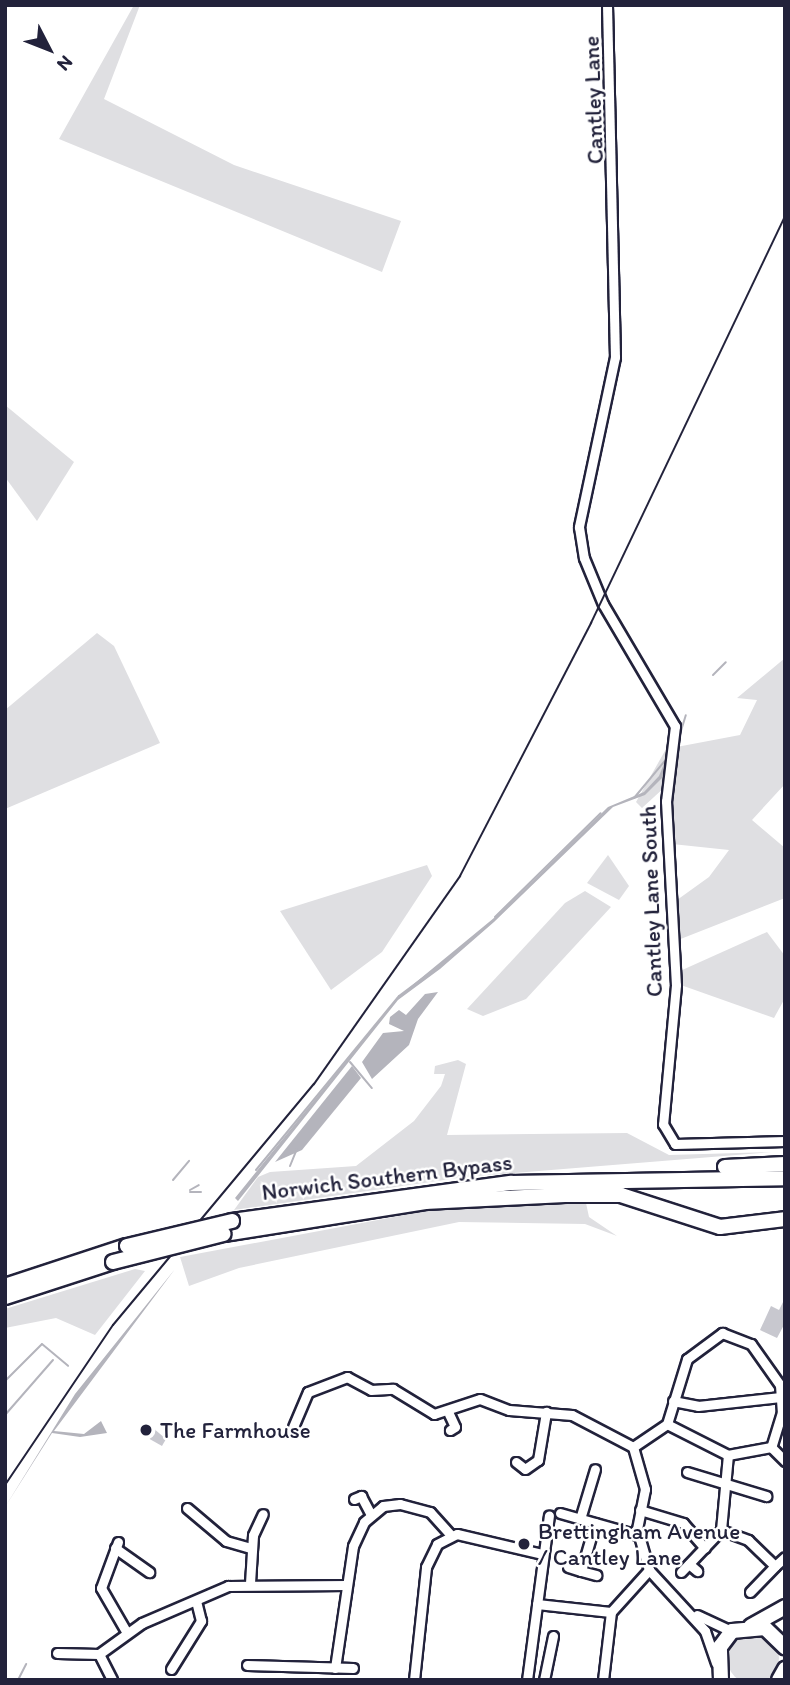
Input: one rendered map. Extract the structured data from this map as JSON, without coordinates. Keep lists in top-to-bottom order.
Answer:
{
  "streets": {
    "highway": ["Norwich Southern Bypass"],
    "street": ["Cantley Lane", "Cantley Lane South"]
  },
  "crossings": [
    ["Cantley Lane", "Cantley Lane South"]
  ],
  "places": ["The Farmhouse", "Brettingham Avenue / Cantley Lane"],
  "north": "bottom right"
}
